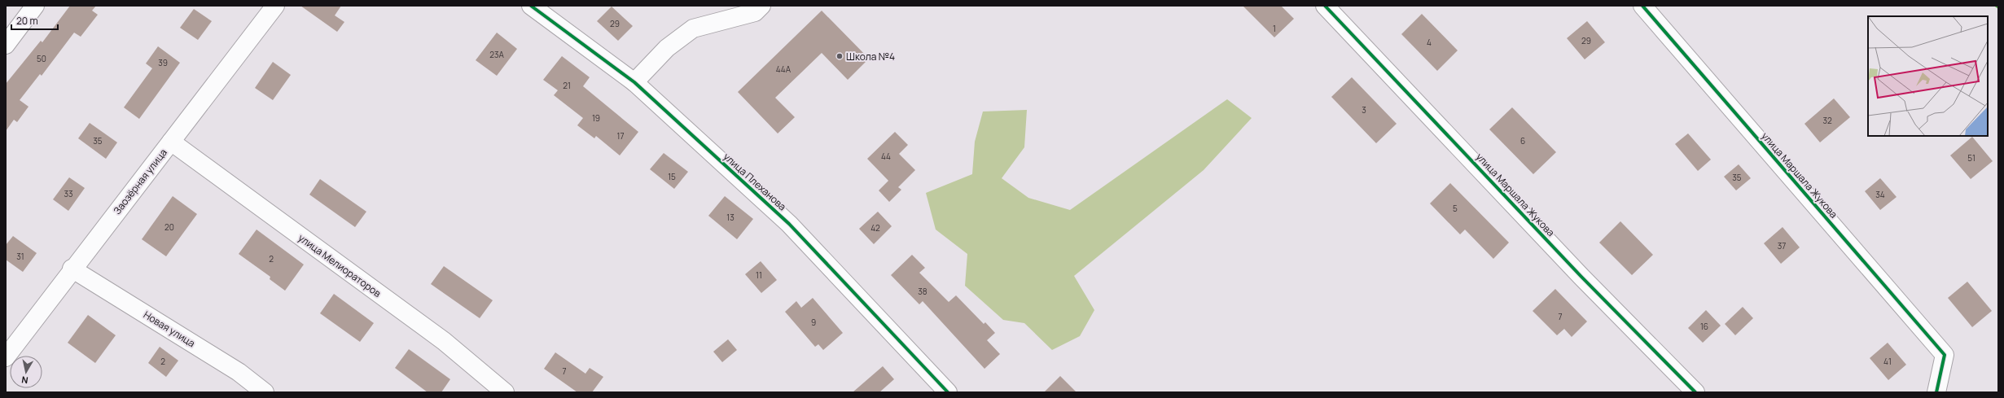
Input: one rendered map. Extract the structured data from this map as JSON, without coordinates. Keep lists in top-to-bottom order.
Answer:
{
  "streets": {
    "street": [
      "улица Маршала Жукова",
      "Заозёрная улица",
      "улица Плеханова",
      "улица Мелиораторов",
      "Новая улица"
    ]
  },
  "crossings": [
    ["Заозёрная улица", "улица Мелиораторов"],
    ["Заозёрная улица", "Новая улица"]
  ],
  "places": ["Школа №4"],
  "house_numbers": [
    "29",
    "1",
    "29",
    "4",
    "23А",
    "50",
    "39",
    "44А",
    "21",
    "3",
    "19",
    "32",
    "17",
    "35",
    "6",
    "44",
    "51",
    "15",
    "35",
    "33",
    "34",
    "5",
    "13",
    "20",
    "42",
    "37",
    "31",
    "2",
    "11",
    "38",
    "7",
    "9",
    "16",
    "2",
    "41",
    "7"
  ],
  "scale_bar": "20 m",
  "north": "bottom"
}
